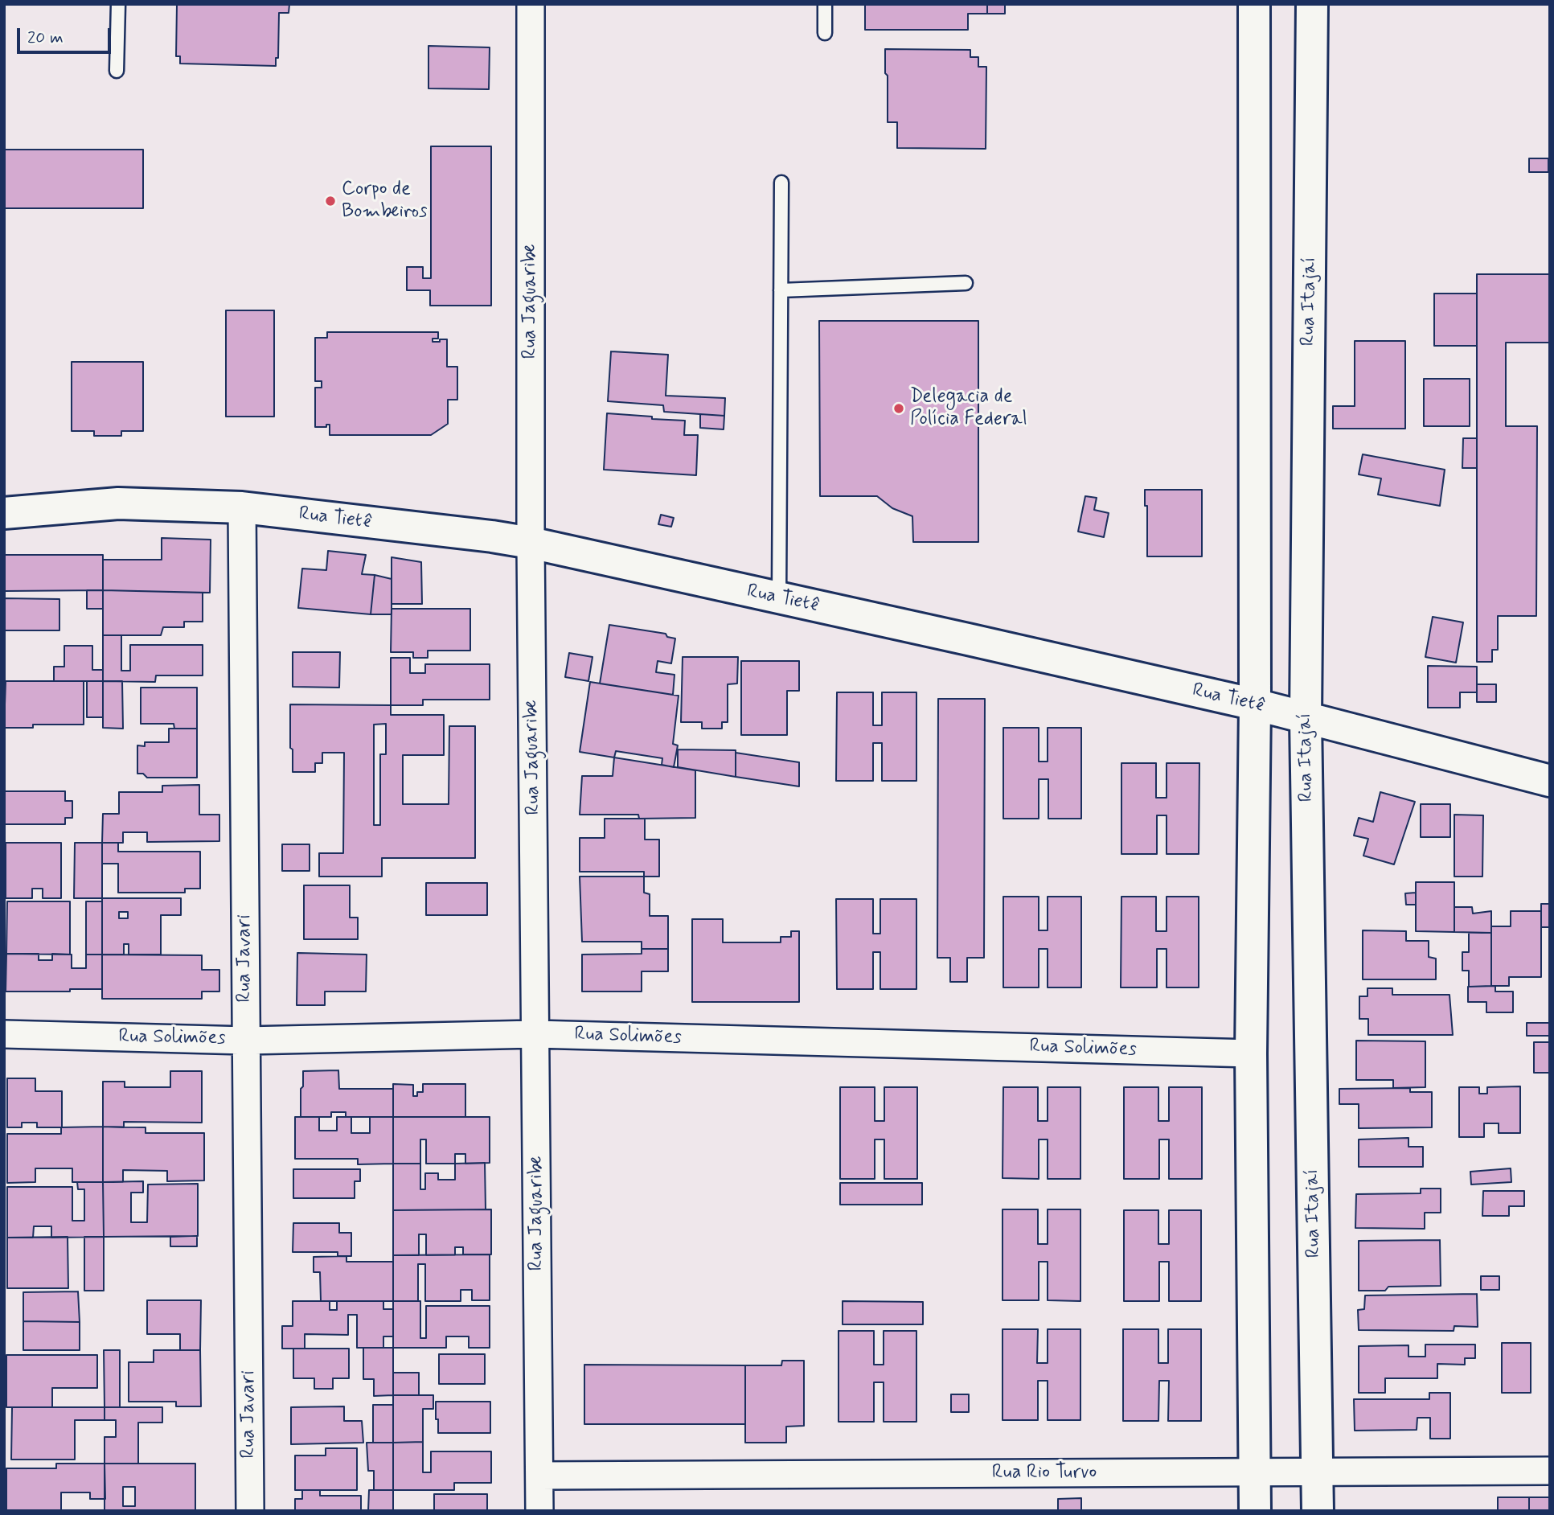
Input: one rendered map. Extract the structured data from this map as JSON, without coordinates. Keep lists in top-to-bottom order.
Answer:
{
  "streets": {
    "street": [
      "Rua Jaguaribe",
      "Rua Itajaí",
      "Rua Tietê",
      "Rua Javari",
      "Rua Solimões",
      "Rua Rio Turvo"
    ]
  },
  "crossings": [
    ["Rua Jaguaribe", "Rua Tietê"],
    ["Rua Jaguaribe", "Rua Solimões"],
    ["Rua Jaguaribe", "Rua Rio Turvo"],
    ["Rua Itajaí", "Rua Tietê"],
    ["Rua Itajaí", "Rua Rio Turvo"],
    ["Rua Tietê", "Rua Javari"],
    ["Rua Javari", "Rua Solimões"]
  ],
  "places": ["Corpo de Bombeiros", "Delegacia de Polícia Federal"],
  "scale_bar": "20 m"
}
